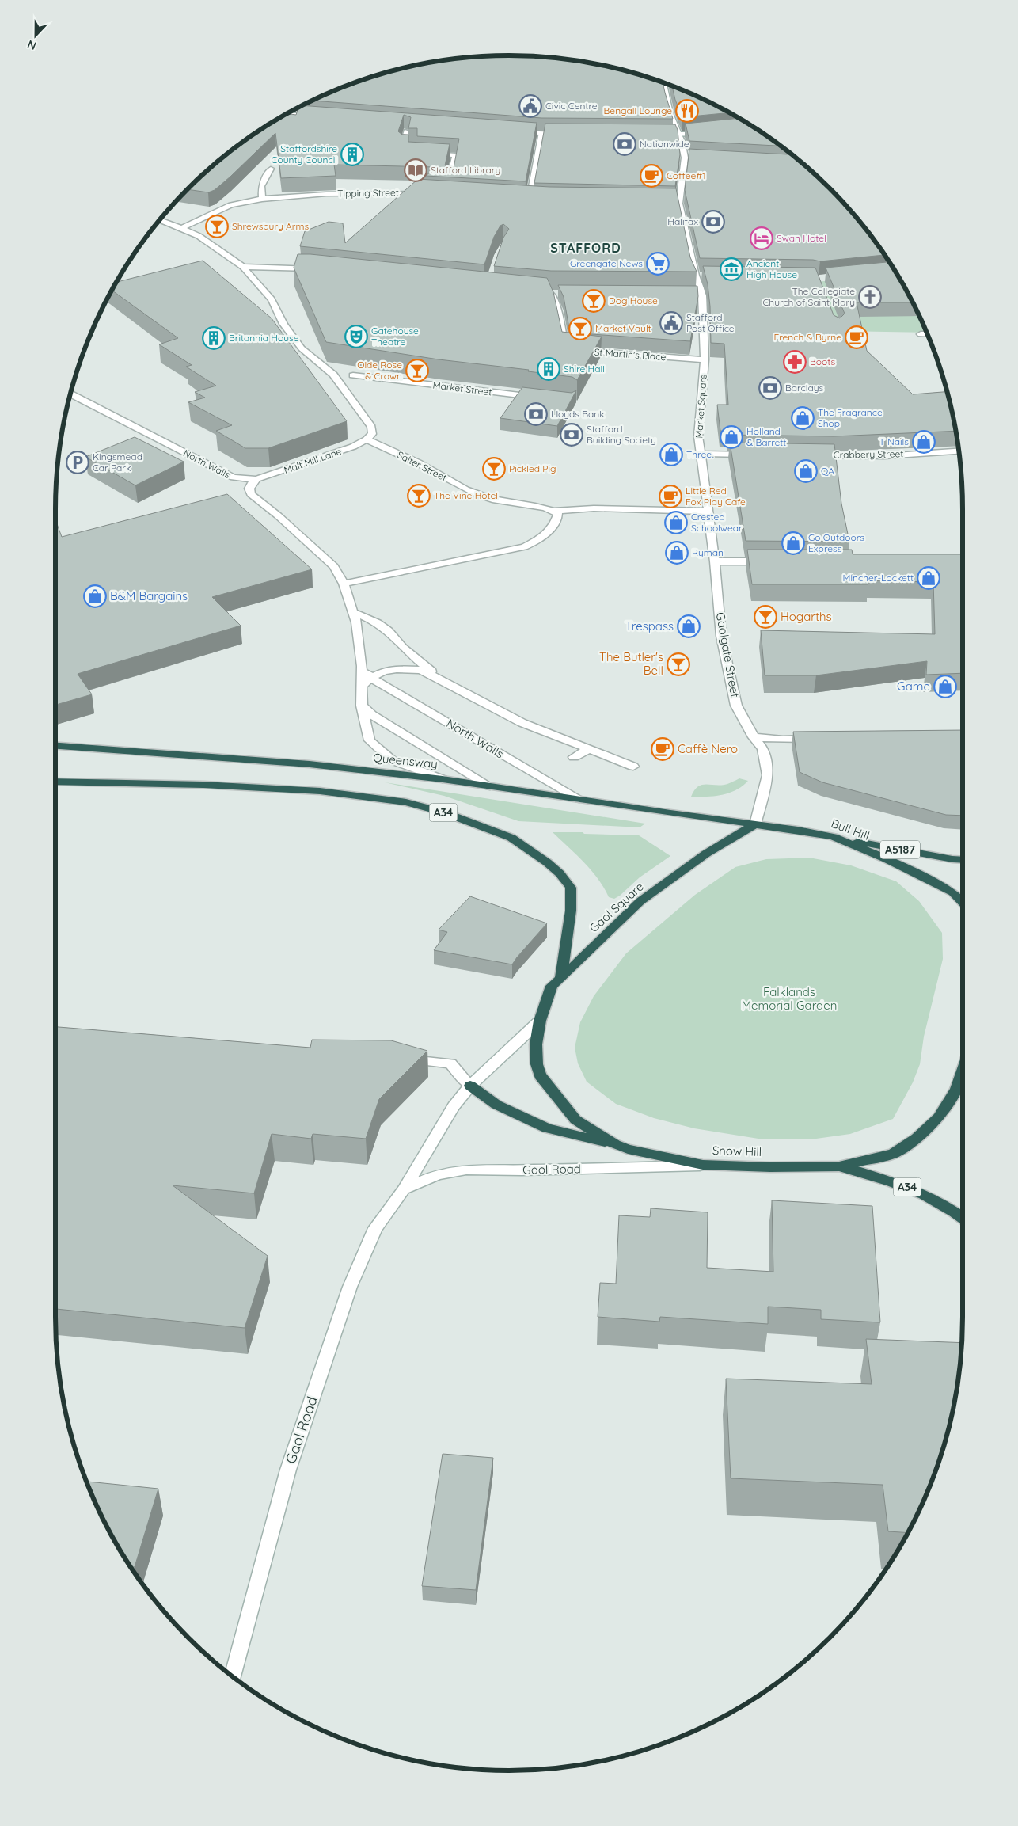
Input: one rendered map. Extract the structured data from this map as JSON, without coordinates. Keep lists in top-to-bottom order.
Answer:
{
  "streets": {
    "highway": [
      "Queensway",
      "A34",
      "Bull Hill",
      "A5187",
      "Gaol Square",
      "Snow Hill"
    ],
    "street": [
      "Tipping Street",
      "St Martin's Place",
      "Market Street",
      "Market Square",
      "Crabbery Street",
      "Malt Mill Lane",
      "North Walls",
      "Salter Street",
      "Gaolgate Street",
      "Gaol Road"
    ]
  },
  "crossings": [
    ["St Martin's Place", "Market Square"],
    ["Market Square", "Gaolgate Street"],
    ["Malt Mill Lane", "North Walls"],
    ["Malt Mill Lane", "Salter Street"],
    ["North Walls", "Queensway"],
    ["Salter Street", "Gaolgate Street"],
    ["Gaolgate Street", "Queensway"],
    ["Gaolgate Street", "Bull Hill"],
    ["Gaolgate Street", "Gaol Square"],
    ["Queensway", "Bull Hill"],
    ["Queensway", "Gaol Square"],
    ["A34", "Gaol Square"],
    ["A34", "Snow Hill"],
    ["Bull Hill", "A5187"],
    ["Bull Hill", "Gaol Square"],
    ["Gaol Square", "Snow Hill"],
    ["Gaol Square", "Gaol Road"],
    ["Snow Hill", "Gaol Road"]
  ],
  "districts": ["STAFFORD"],
  "parks": ["Falklands Memorial Garden"],
  "places": {
    "public building": ["Civic Centre", "Stafford Post Office"],
    "restaurant": ["Bengall Lounge"],
    "bank": [
      "Nationwide",
      "Halifax",
      "Barclays",
      "Lloyds Bank",
      "Stafford Building Society"
    ],
    "building": ["Staffordshire County Council", "Britannia House", "Shire Hall"],
    "library": ["Stafford Library"],
    "cafe": [
      "Coffee#1",
      "French & Byrne",
      "Little Red Fox Play Cafe",
      "Caffè Nero"
    ],
    "bar": [
      "Shrewsbury Arms",
      "Dog House",
      "Market Vault",
      "Olde Rose & Crown",
      "Pickled Pig",
      "The Vine Hotel",
      "Hogarths",
      "The Butler's Bell"
    ],
    "hotel": ["Swan Hotel"],
    "supermarket": ["Greengate News"],
    "museum": ["Ancient High House"],
    "church": ["The Collegiate Church of Saint Mary"],
    "theatre": ["Gatehouse Theatre"],
    "pharmacy": ["Boots"],
    "shop": [
      "The Fragrance Shop",
      "Holland & Barrett",
      "T Nails",
      "Three.",
      "QA",
      "Crested Schoolwear",
      "Go Outdoors Express",
      "Ryman",
      "Mincher-Lockett",
      "B&M Bargains",
      "Trespass",
      "Game"
    ],
    "parking": ["Kingsmead Car Park"]
  },
  "north": "bottom"
}
